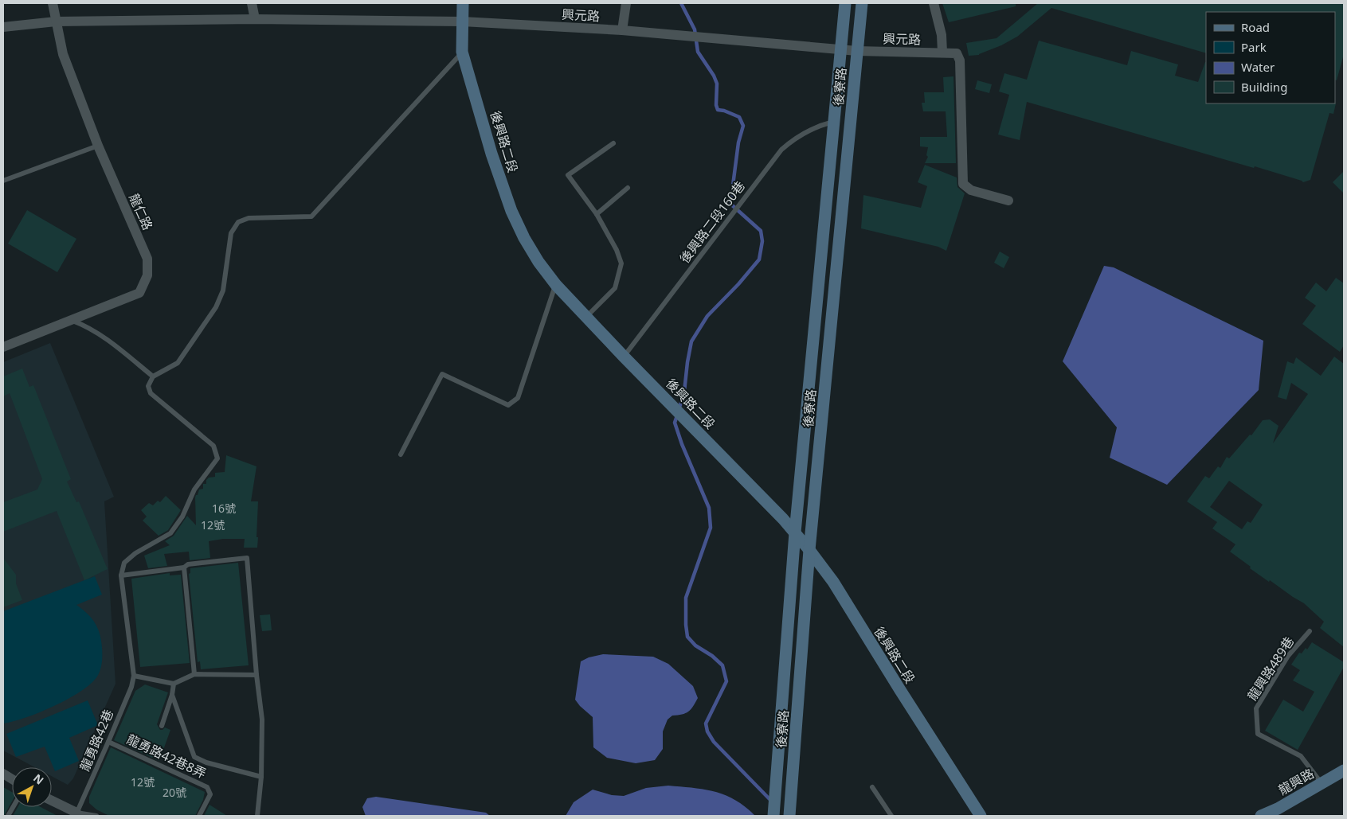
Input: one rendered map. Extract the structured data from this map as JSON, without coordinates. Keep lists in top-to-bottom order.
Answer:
{
  "streets": {
    "street": [
      "興元路",
      "後寮路",
      "後興路二段",
      "龍仁路",
      "龍興路"
    ],
    "lane": [
      "後興路二段160巷",
      "龍興路489巷",
      "龍勇路42巷",
      "龍勇路42巷8弄"
    ]
  },
  "crossings": [
    ["興元路", "後寮路"],
    ["興元路", "後興路二段"],
    ["興元路", "龍仁路"],
    ["後寮路", "後興路二段"],
    ["後寮路", "後興路二段160巷"],
    ["後興路二段", "後興路二段160巷"],
    ["龍興路489巷", "龍興路"],
    ["龍勇路42巷", "龍勇路42巷8弄"]
  ],
  "house_numbers": [
    "16號",
    "12號",
    "12號",
    "20號"
  ],
  "legend": [
    "Road",
    "Park",
    "Water",
    "Building"
  ],
  "north": "top right"
}
